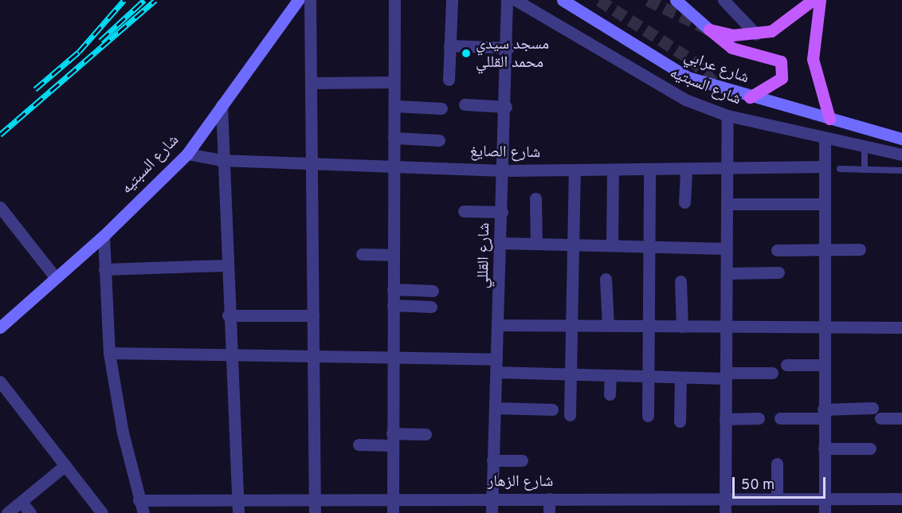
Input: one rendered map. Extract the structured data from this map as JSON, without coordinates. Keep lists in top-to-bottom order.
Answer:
{
  "streets": {
    "street": [
      "شارع عرابي",
      "شارع السبتيه",
      "شارع الصايغ",
      "شارع القللي",
      "شارع الزهار"
    ]
  },
  "crossings": [
    ["شارع السبتيه", "شارع الصايغ"],
    ["شارع الصايغ", "شارع القللي"],
    ["شارع القللي", "شارع الزهار"]
  ],
  "places": ["مسجد سيدي محمد القللي"],
  "scale_bar": "50 m"
}
